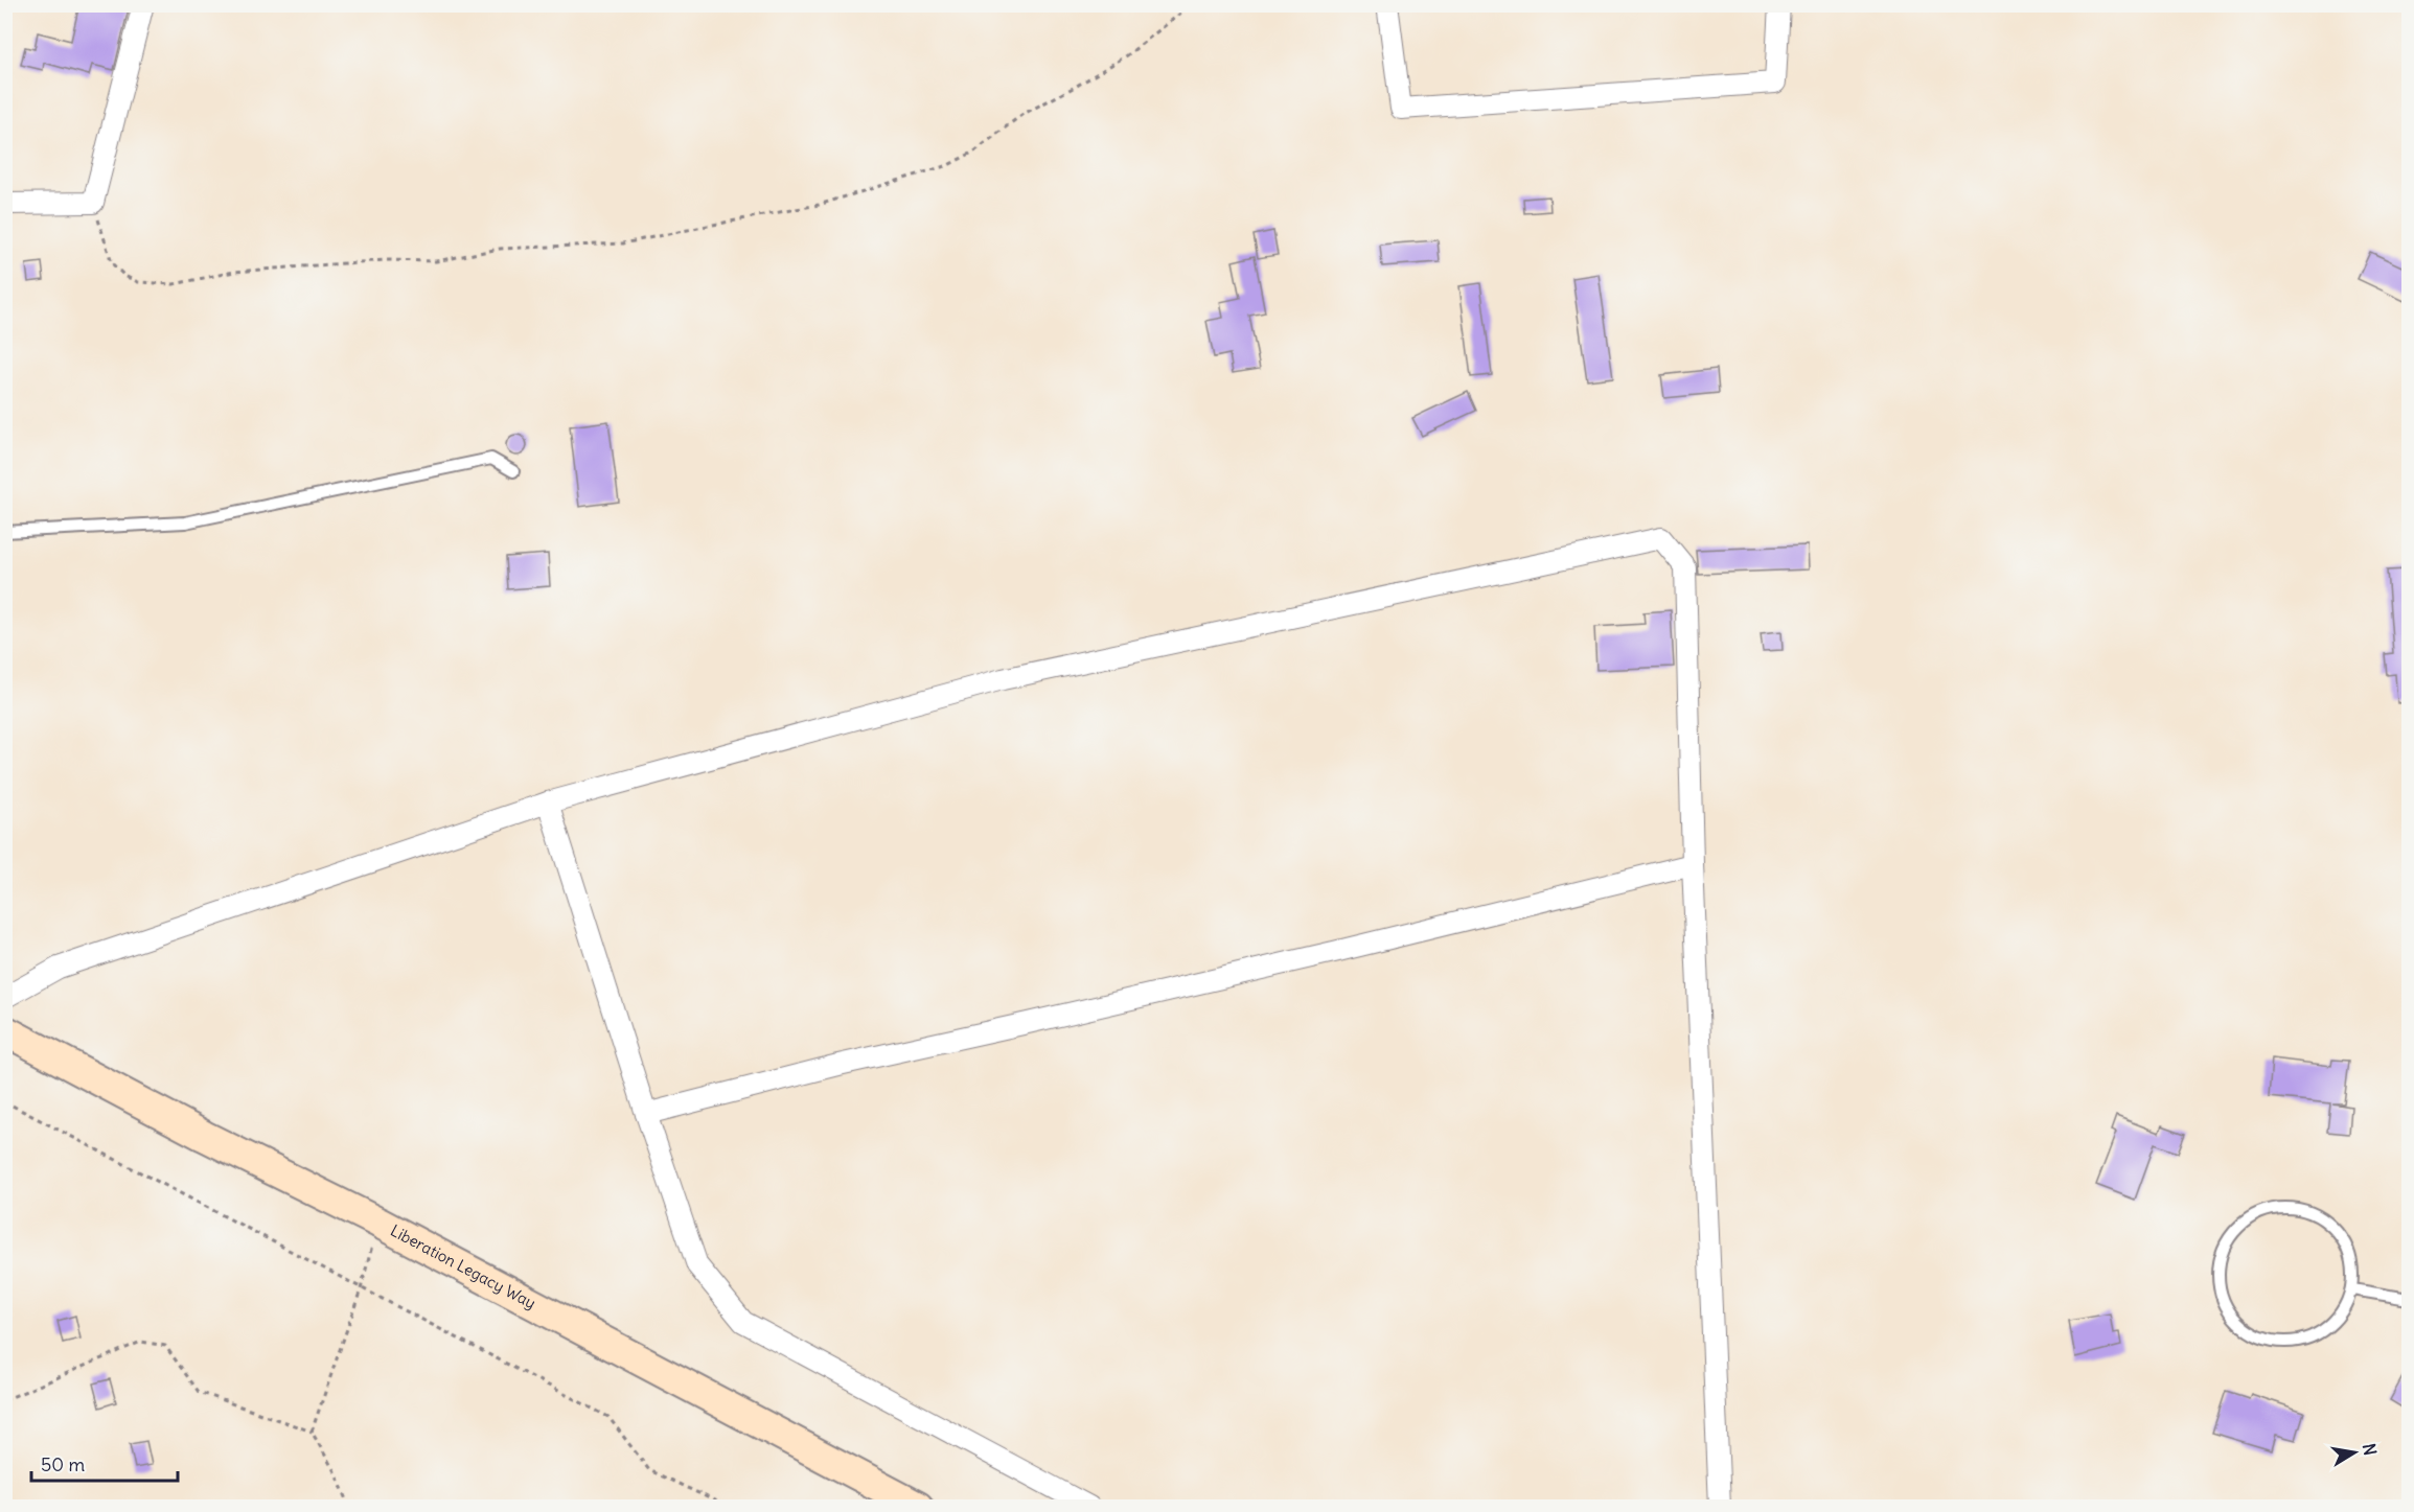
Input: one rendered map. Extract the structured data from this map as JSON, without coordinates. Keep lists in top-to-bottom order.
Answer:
{
  "streets": {
    "main road": ["Liberation Legacy Way"]
  },
  "scale_bar": "50 m",
  "north": "right"
}
